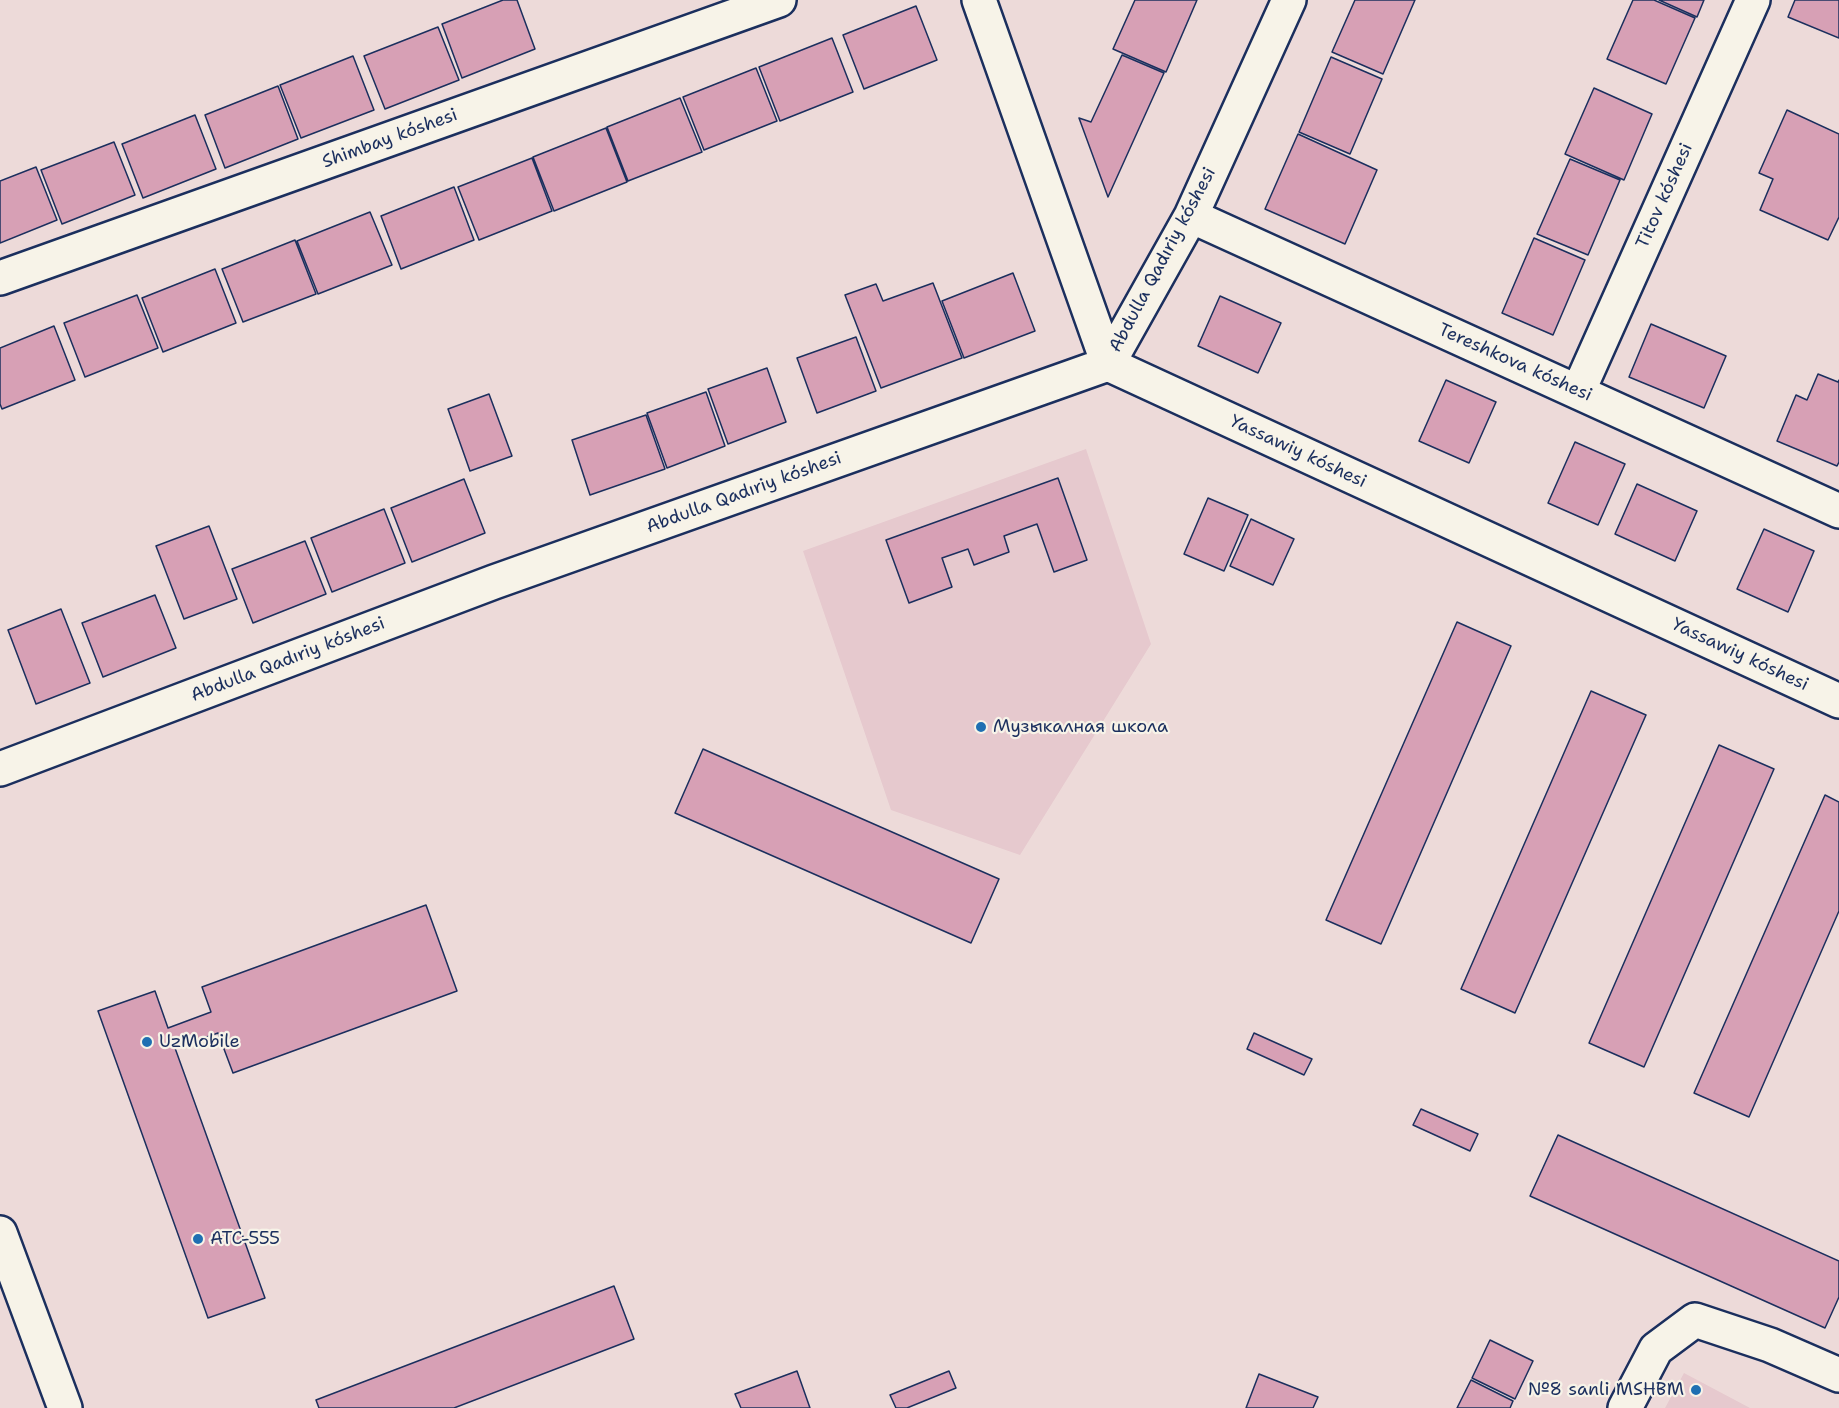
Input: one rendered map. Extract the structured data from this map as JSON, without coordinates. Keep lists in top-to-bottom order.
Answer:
{
  "streets": {
    "street": [
      "Shimbay kóshesi",
      "Titov kóshesi",
      "Abdulla Qadıriy kóshesi",
      "Tereshkova kóshesi",
      "Yassawiy kóshesi"
    ]
  },
  "crossings": [
    ["Titov kóshesi", "Tereshkova kóshesi"],
    ["Abdulla Qadıriy kóshesi", "Tereshkova kóshesi"],
    ["Abdulla Qadıriy kóshesi", "Yassawiy kóshesi"]
  ],
  "places": [
    "Музыкалная школа",
    "UzMobile",
    "АТС-555",
    "№8 sanli MSHBM"
  ]
}
